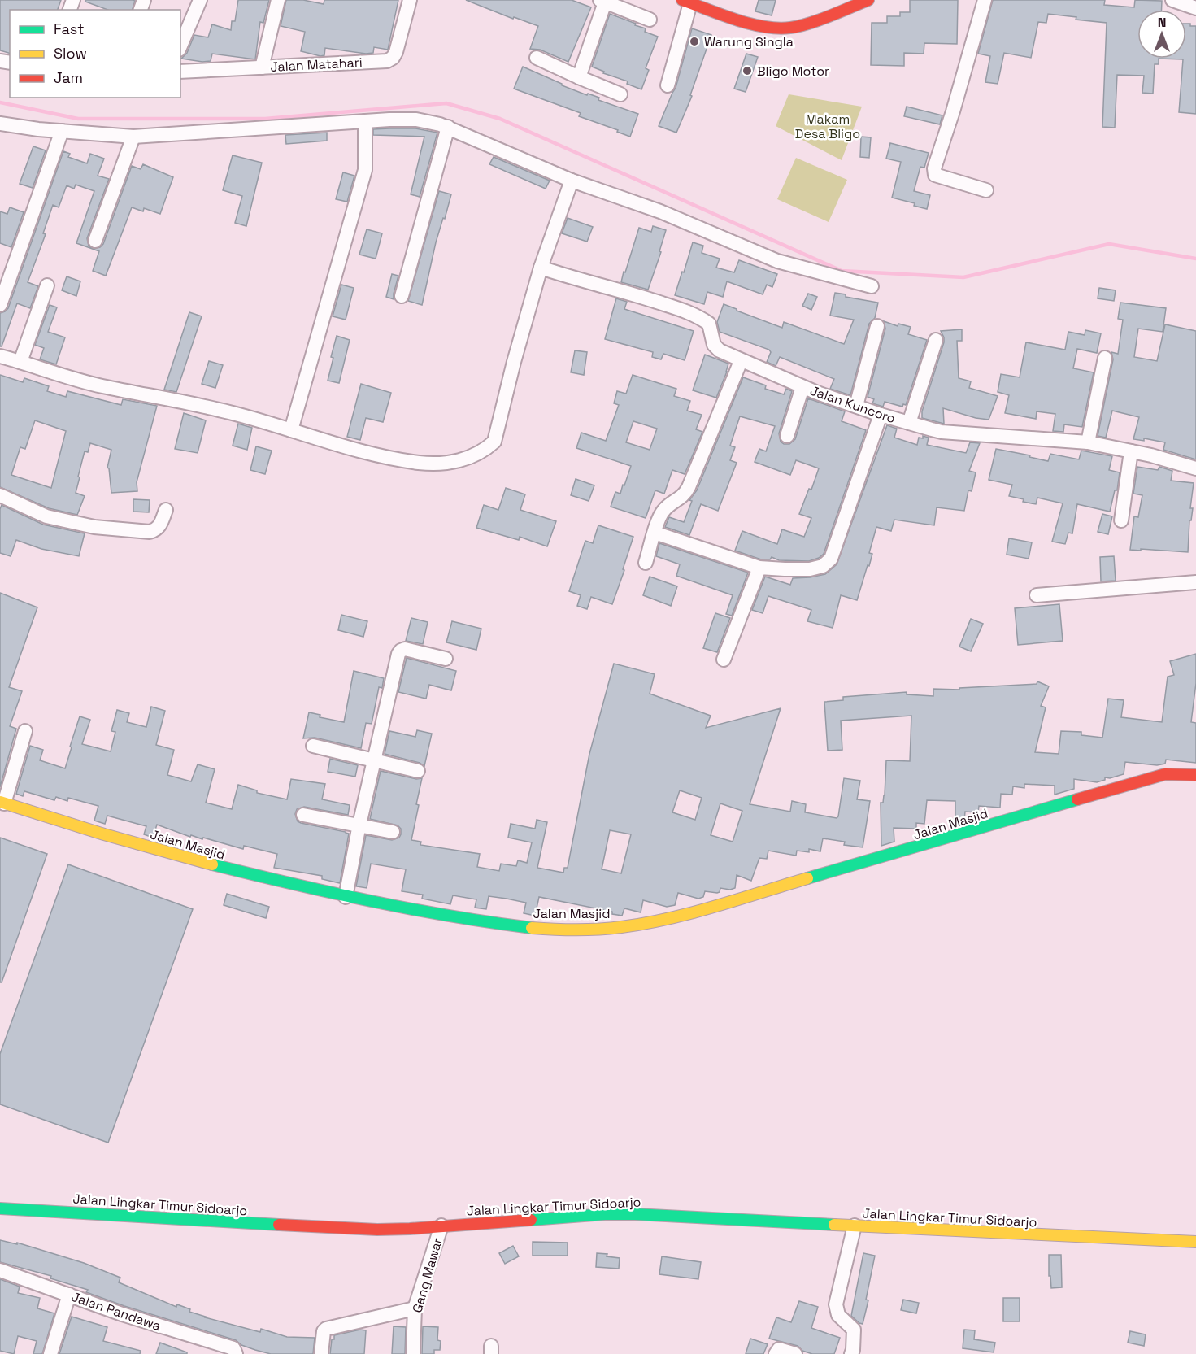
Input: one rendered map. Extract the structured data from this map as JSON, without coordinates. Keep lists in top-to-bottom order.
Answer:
{
  "streets": {
    "street": [
      "Jalan Matahari",
      "Jalan Kuncoro",
      "Jalan Masjid",
      "Jalan Lingkar Timur Sidoarjo",
      "Gang Mawar",
      "Jalan Pandawa"
    ]
  },
  "crossings": [
    ["Jalan Lingkar Timur Sidoarjo", "Gang Mawar"]
  ],
  "parks": ["Makam Desa Bligo"],
  "places": ["Warung Singla", "Bligo Motor"],
  "legend": ["Fast", "Slow", "Jam"],
  "north": "top"
}
